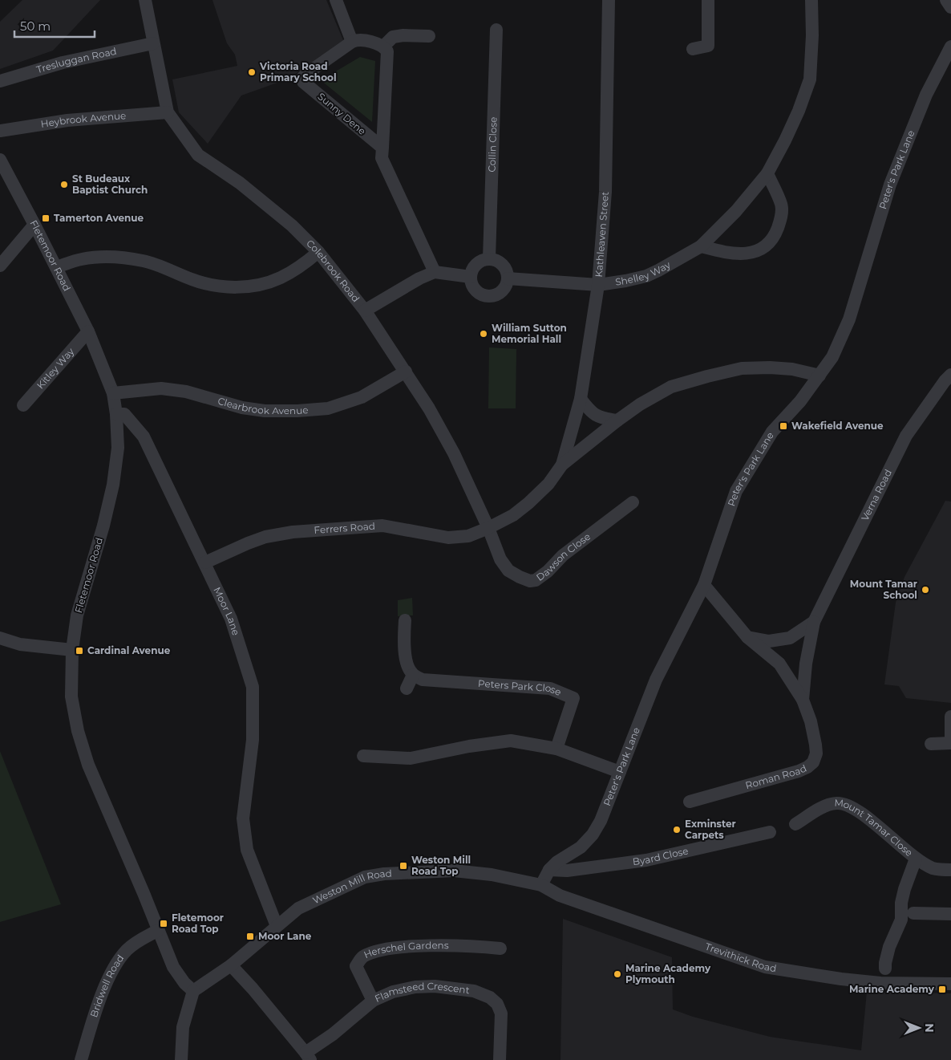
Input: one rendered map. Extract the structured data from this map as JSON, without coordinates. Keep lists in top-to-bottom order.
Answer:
{
  "streets": {
    "street": [
      "Tresluggan Road",
      "Sunny Dene",
      "Heybrook Avenue",
      "Collin Close",
      "Peter's Park Lane",
      "Kathleaven Street",
      "Fletemoor Road",
      "Colebrook Road",
      "Shelley Way",
      "Kitley Way",
      "Clearbrook Avenue",
      "Verna Road",
      "Ferrers Road",
      "Dawson Close",
      "Moor Lane",
      "Peters Park Close",
      "Roman Road",
      "Mount Tamar Close",
      "Byard Close",
      "Weston Mill Road",
      "Herschel Gardens",
      "Trevithick Road",
      "Bridwell Road",
      "Flamsteed Crescent"
    ]
  },
  "crossings": [
    ["Tresluggan Road", "Colebrook Road"],
    ["Heybrook Avenue", "Colebrook Road"],
    ["Collin Close", "Shelley Way"],
    ["Peter's Park Lane", "Roman Road"],
    ["Peter's Park Lane", "Byard Close"],
    ["Peter's Park Lane", "Weston Mill Road"],
    ["Peter's Park Lane", "Trevithick Road"],
    ["Kathleaven Street", "Shelley Way"],
    ["Fletemoor Road", "Kitley Way"],
    ["Fletemoor Road", "Clearbrook Avenue"],
    ["Fletemoor Road", "Moor Lane"],
    ["Fletemoor Road", "Weston Mill Road"],
    ["Fletemoor Road", "Bridwell Road"],
    ["Colebrook Road", "Clearbrook Avenue"],
    ["Colebrook Road", "Ferrers Road"],
    ["Colebrook Road", "Dawson Close"],
    ["Verna Road", "Roman Road"],
    ["Ferrers Road", "Dawson Close"],
    ["Ferrers Road", "Moor Lane"],
    ["Moor Lane", "Weston Mill Road"],
    ["Weston Mill Road", "Trevithick Road"],
    ["Herschel Gardens", "Flamsteed Crescent"]
  ],
  "places": {
    "other": [
      "Victoria Road Primary School",
      "St Budeaux Baptist Church",
      "William Sutton Memorial Hall",
      "Mount Tamar School",
      "Exminster Carpets",
      "Marine Academy Plymouth"
    ],
    "transit": [
      "Tamerton Avenue",
      "Wakefield Avenue",
      "Cardinal Avenue",
      "Weston Mill Road Top",
      "Fletemoor Road Top",
      "Moor Lane",
      "Marine Academy"
    ]
  },
  "scale_bar": "50 m",
  "north": "right"
}
